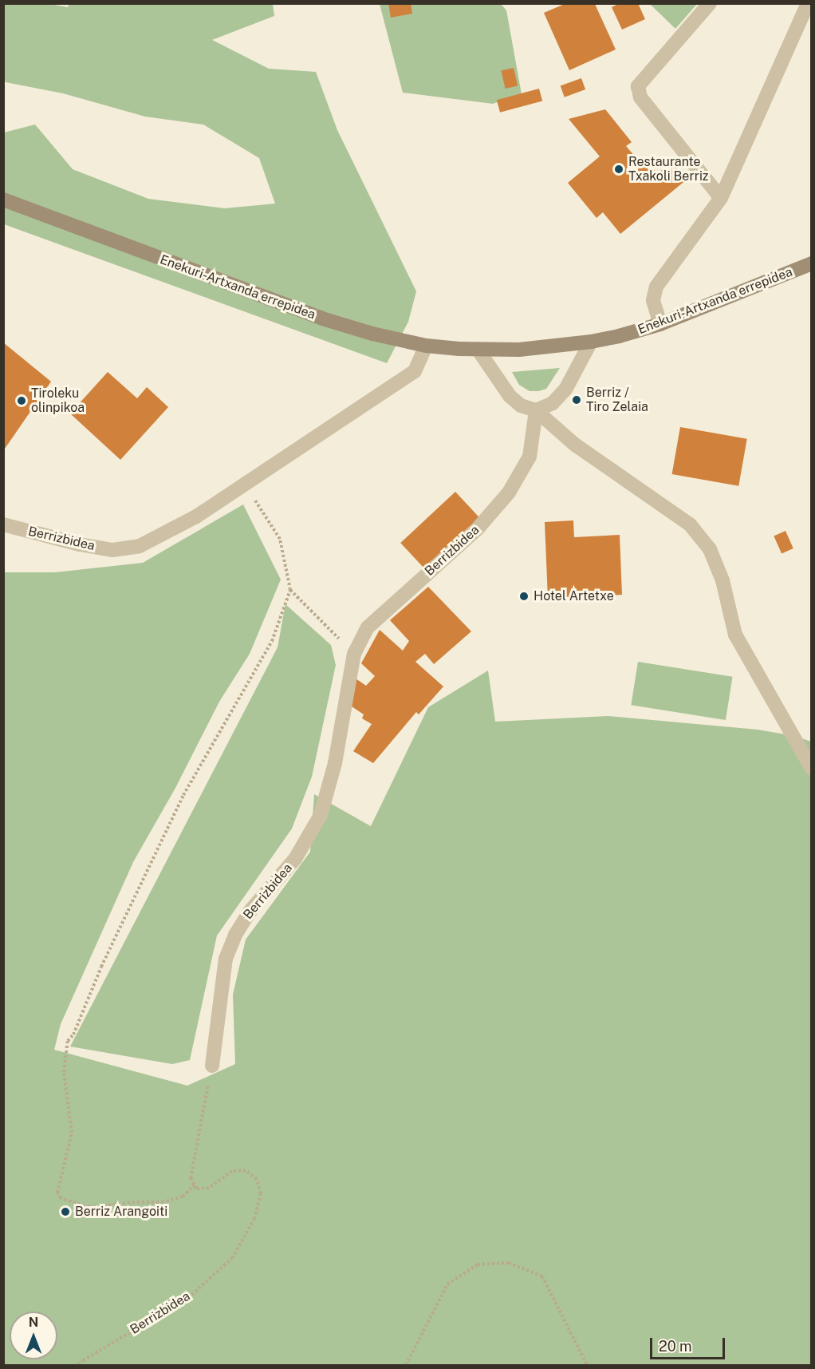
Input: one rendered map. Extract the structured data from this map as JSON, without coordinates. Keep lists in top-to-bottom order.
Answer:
{
  "streets": {
    "street": ["Enekuri-Artxanda errepidea", "Berrizbidea"]
  },
  "crossings": [
    ["Enekuri-Artxanda errepidea", "Berrizbidea"]
  ],
  "places": [
    "Restaurante Txakoli Berriz",
    "Berriz / Tiro Zelaia",
    "Tiroleku olinpikoa",
    "Hotel Artetxe",
    "Berriz Arangoiti"
  ],
  "scale_bar": "20 m",
  "north": "top"
}
